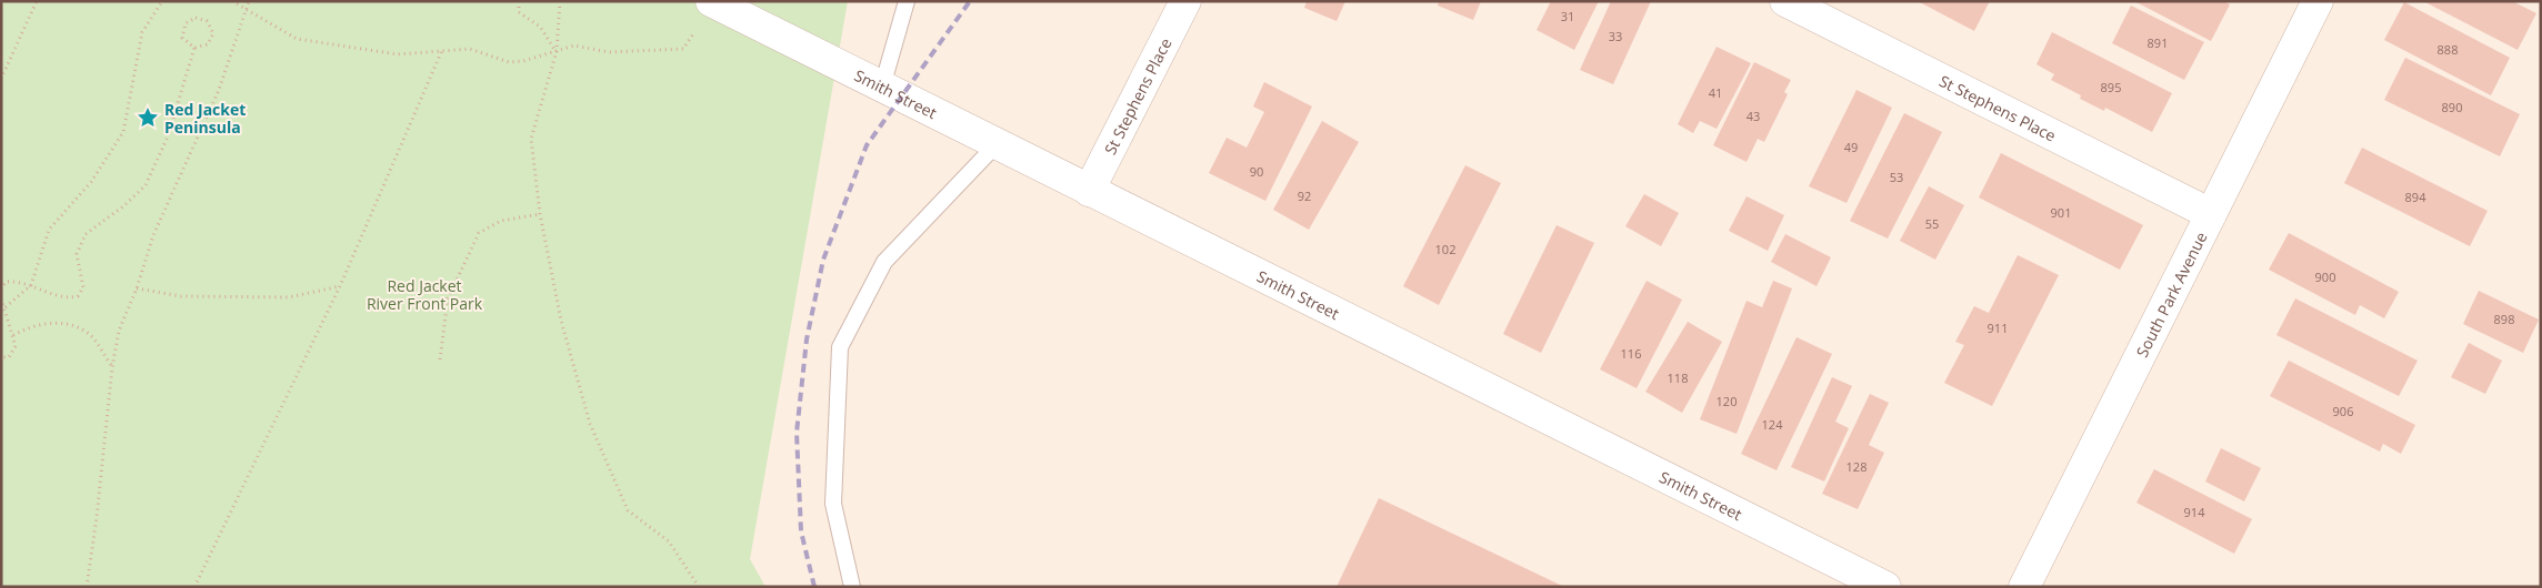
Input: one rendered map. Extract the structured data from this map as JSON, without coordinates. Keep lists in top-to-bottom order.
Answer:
{
  "streets": {
    "street": ["Smith Street", "St Stephens Place", "South Park Avenue"]
  },
  "crossings": [
    ["Smith Street", "St Stephens Place"],
    ["St Stephens Place", "South Park Avenue"]
  ],
  "parks": ["Red Jacket River Front Park"],
  "places": {
    "place": ["Red Jacket Peninsula"]
  },
  "house_numbers": [
    "31",
    "33",
    "891",
    "888",
    "895",
    "41",
    "890",
    "43",
    "49",
    "90",
    "53",
    "92",
    "894",
    "901",
    "55",
    "102",
    "900",
    "898",
    "911",
    "116",
    "118",
    "120",
    "906",
    "124",
    "128",
    "914"
  ]
}
